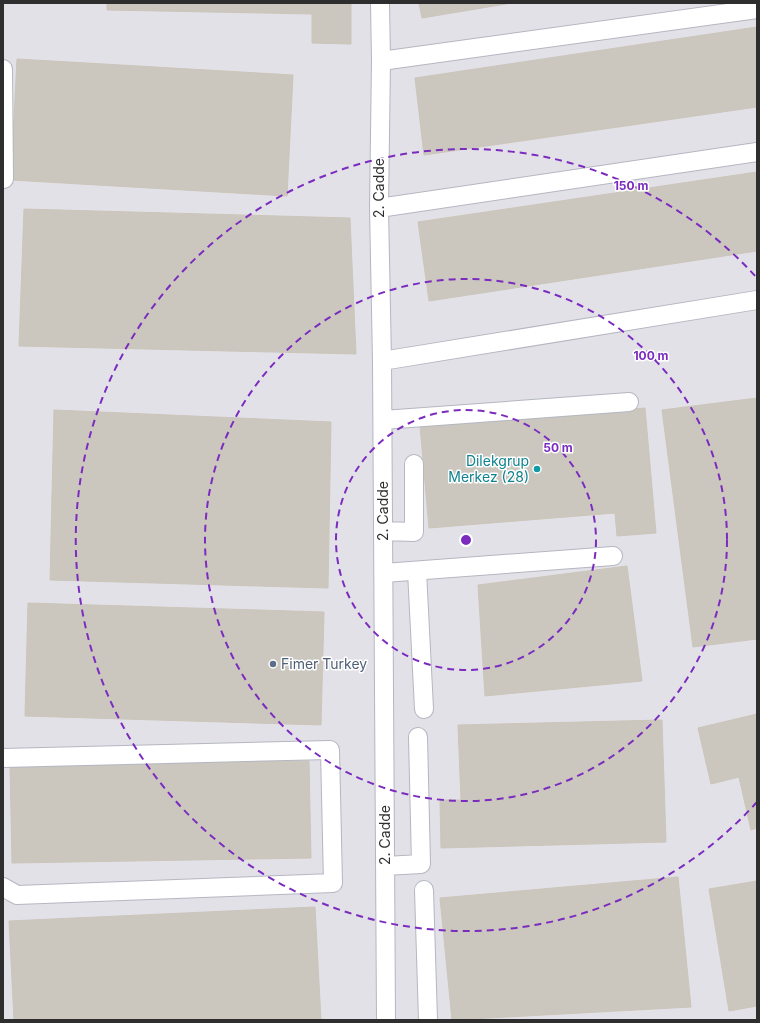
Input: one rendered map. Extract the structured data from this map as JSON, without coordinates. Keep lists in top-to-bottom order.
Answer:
{
  "streets": {
    "street": ["2. Cadde"]
  },
  "places": ["Dilekgrup Merkez (28)", "Fimer Turkey"],
  "rings": ["150 m", "100 m", "50 m"]
}
